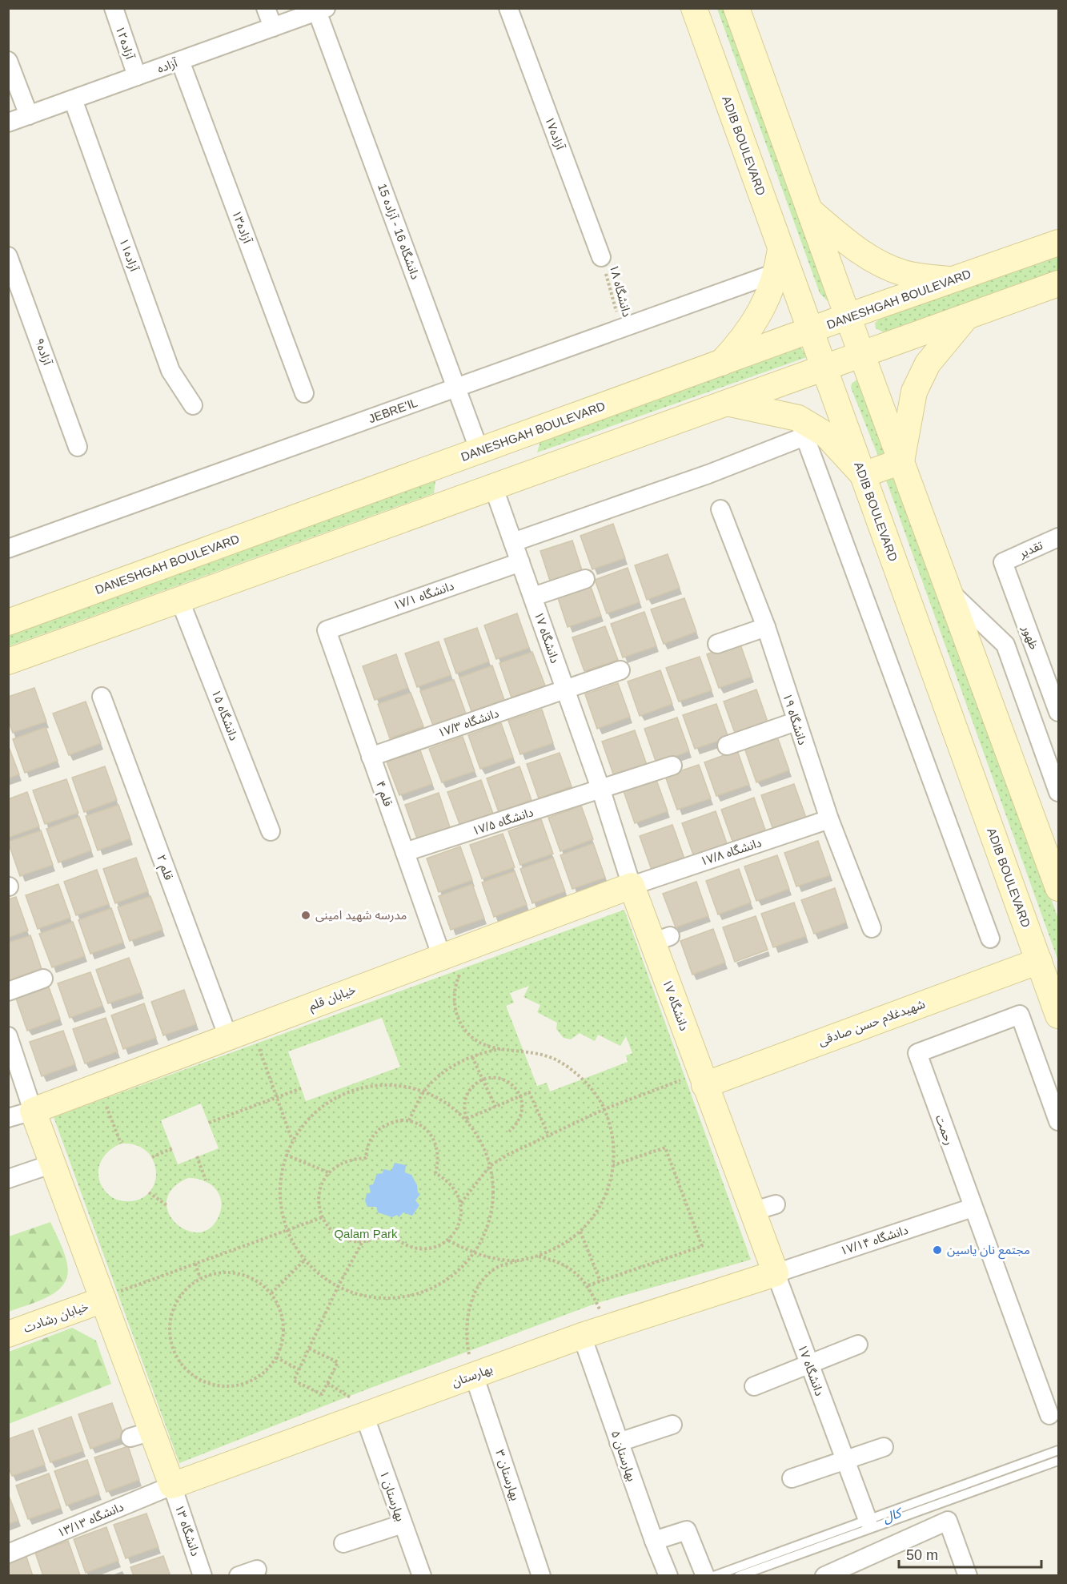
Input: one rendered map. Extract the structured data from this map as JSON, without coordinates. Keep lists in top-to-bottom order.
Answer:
{
  "streets": {
    "main road": [
      "ADIB BOULEVARD",
      "DANESHGAH BOULEVARD",
      "دانشگاه ۱۷",
      "خیابان قلم",
      "شهیدغلام حسن صادقی",
      "خیابان رشادت",
      "بهارستان"
    ],
    "street": [
      "آزاده۱۲",
      "آزاده",
      "آزاده۱۷",
      "آزاده۱۳",
      "دانشگاه 16 - آزاده 15",
      "آزاده۱۱",
      "آزاده۹",
      "JEBRE'IL",
      "تقدیر",
      "دانشگاه ۱۷/۱",
      "ظهور",
      "دانشگاه ۱۵",
      "دانشگاه ۱۹",
      "دانشگاه ۱۷/۳",
      "قلم ۴",
      "دانشگاه ۱۷/۵",
      "دانشگاه ۱۷/۸",
      "قلم ۲",
      "رحمت",
      "دانشگاه ۱۷/۱۴",
      "بهارستان ۵",
      "بهارستان ۳",
      "بهارستان ۱",
      "دانشگاه ۱۳/۱۳",
      "دانشگاه ۱۳"
    ],
    "path": ["دانشگاه ۱۸"]
  },
  "crossings": [
    ["آزاده۱۲", "آزاده"],
    ["آزاده", "آزاده۱۳"],
    ["آزاده", "دانشگاه 16 - آزاده 15"],
    ["آزاده", "آزاده۱۱"],
    ["آزاده۱۷", "دانشگاه ۱۸"],
    ["ADIB BOULEVARD", "DANESHGAH BOULEVARD"],
    ["ADIB BOULEVARD", "JEBRE'IL"],
    ["ADIB BOULEVARD", "شهیدغلام حسن صادقی"],
    ["دانشگاه 16 - آزاده 15", "DANESHGAH BOULEVARD"],
    ["دانشگاه 16 - آزاده 15", "JEBRE'IL"],
    ["دانشگاه ۱۸", "JEBRE'IL"],
    ["تقدیر", "ظهور"],
    ["دانشگاه ۱۷/۱", "دانشگاه ۱۷"],
    ["دانشگاه ۱۷/۱", "قلم ۴"],
    ["دانشگاه ۱۷", "دانشگاه ۱۷/۳"],
    ["دانشگاه ۱۷", "دانشگاه ۱۷/۵"],
    ["دانشگاه ۱۷", "دانشگاه ۱۷/۸"],
    ["دانشگاه ۱۷", "خیابان قلم"],
    ["دانشگاه ۱۷", "شهیدغلام حسن صادقی"],
    ["دانشگاه ۱۷", "دانشگاه ۱۷/۱۴"],
    ["دانشگاه ۱۷", "بهارستان"],
    ["دانشگاه ۱۹", "دانشگاه ۱۷/۸"],
    ["دانشگاه ۱۷/۳", "قلم ۴"],
    ["قلم ۴", "دانشگاه ۱۷/۵"],
    ["قلم ۴", "خیابان قلم"],
    ["دانشگاه ۱۷/۸", "خیابان قلم"],
    ["قلم ۲", "خیابان قلم"],
    ["رحمت", "دانشگاه ۱۷/۱۴"],
    ["دانشگاه ۱۷/۱۴", "بهارستان"],
    ["بهارستان", "بهارستان ۵"],
    ["بهارستان", "بهارستان ۳"],
    ["بهارستان", "بهارستان ۱"],
    ["بهارستان", "دانشگاه ۱۳/۱۳"],
    ["بهارستان", "دانشگاه ۱۳"],
    ["دانشگاه ۱۳/۱۳", "دانشگاه ۱۳"]
  ],
  "water": ["کال"],
  "parks": ["Qalam Park"],
  "places": ["مدرسه شهید امینی", "مجتمع نان یاسین"],
  "scale_bar": "50 m"
}
